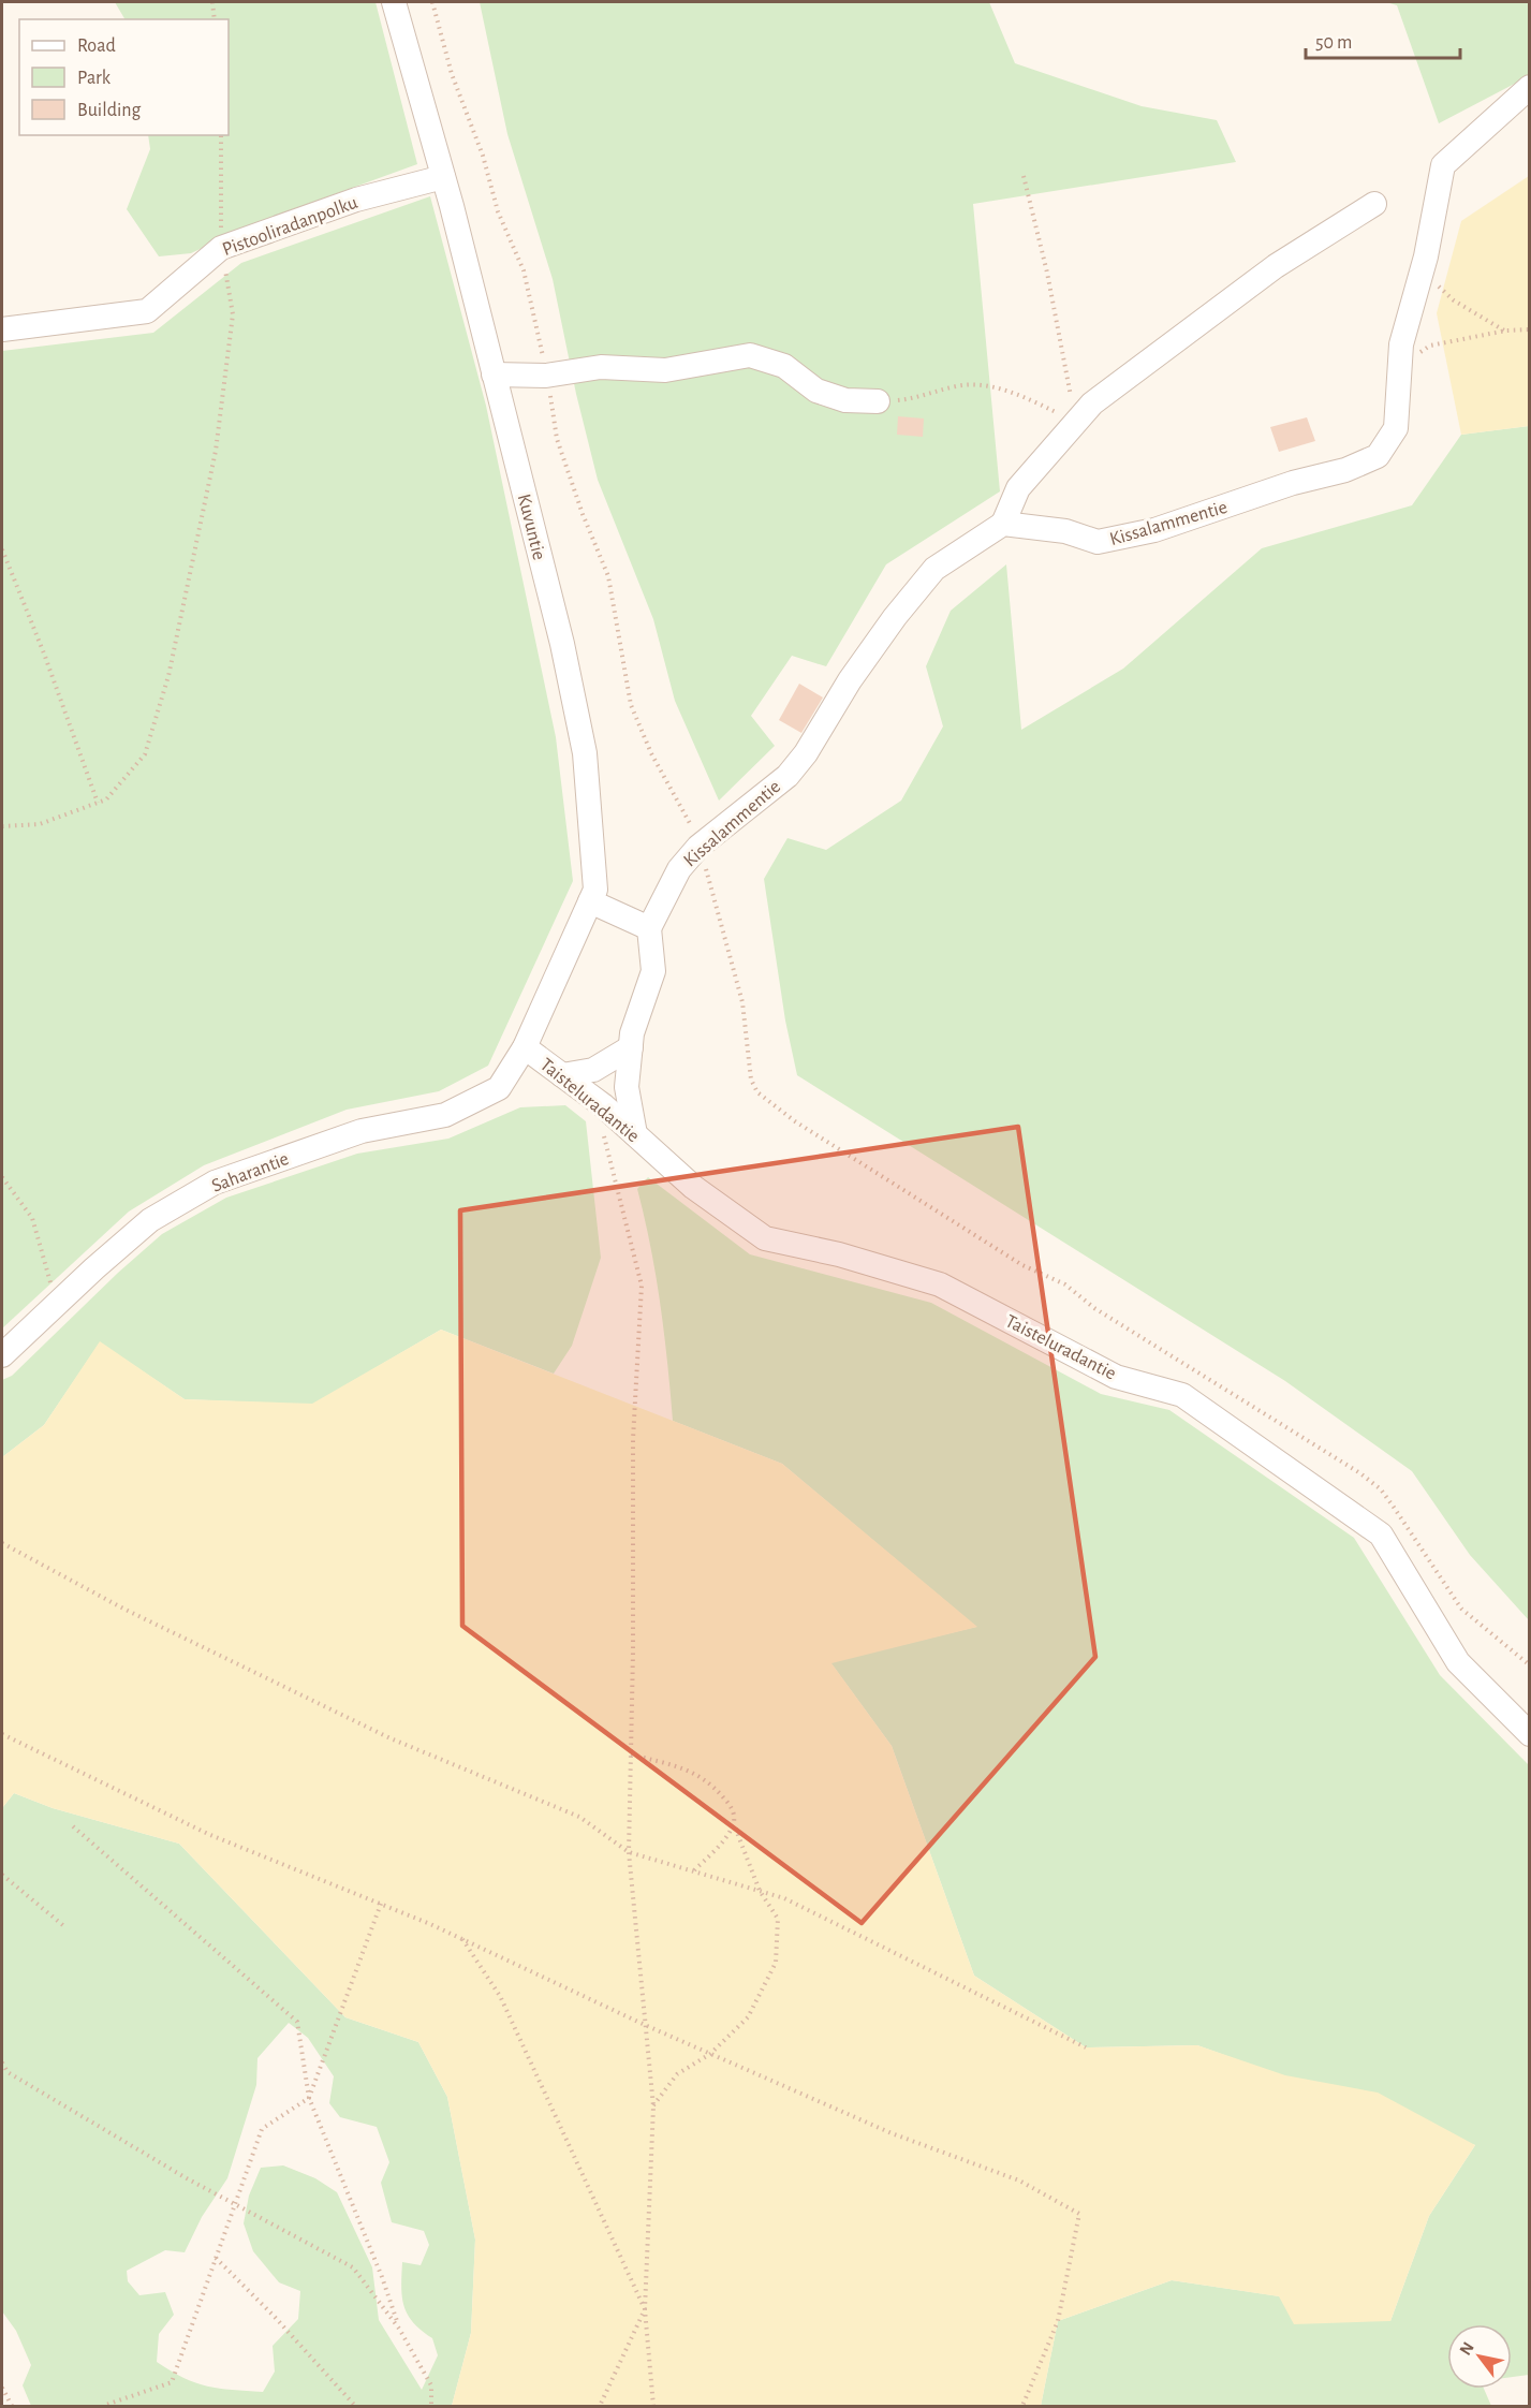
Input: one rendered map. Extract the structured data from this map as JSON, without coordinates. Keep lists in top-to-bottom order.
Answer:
{
  "streets": {
    "street": [
      "Pistooliradanpolku",
      "Kissalammentie",
      "Kuvuntie",
      "Taisteluradantie",
      "Saharantie"
    ]
  },
  "crossings": [
    ["Pistooliradanpolku", "Kuvuntie"],
    ["Kuvuntie", "Taisteluradantie"],
    ["Kuvuntie", "Saharantie"],
    ["Taisteluradantie", "Saharantie"]
  ],
  "legend": ["Road", "Park", "Building"],
  "scale_bar": "50 m",
  "north": "top left"
}
